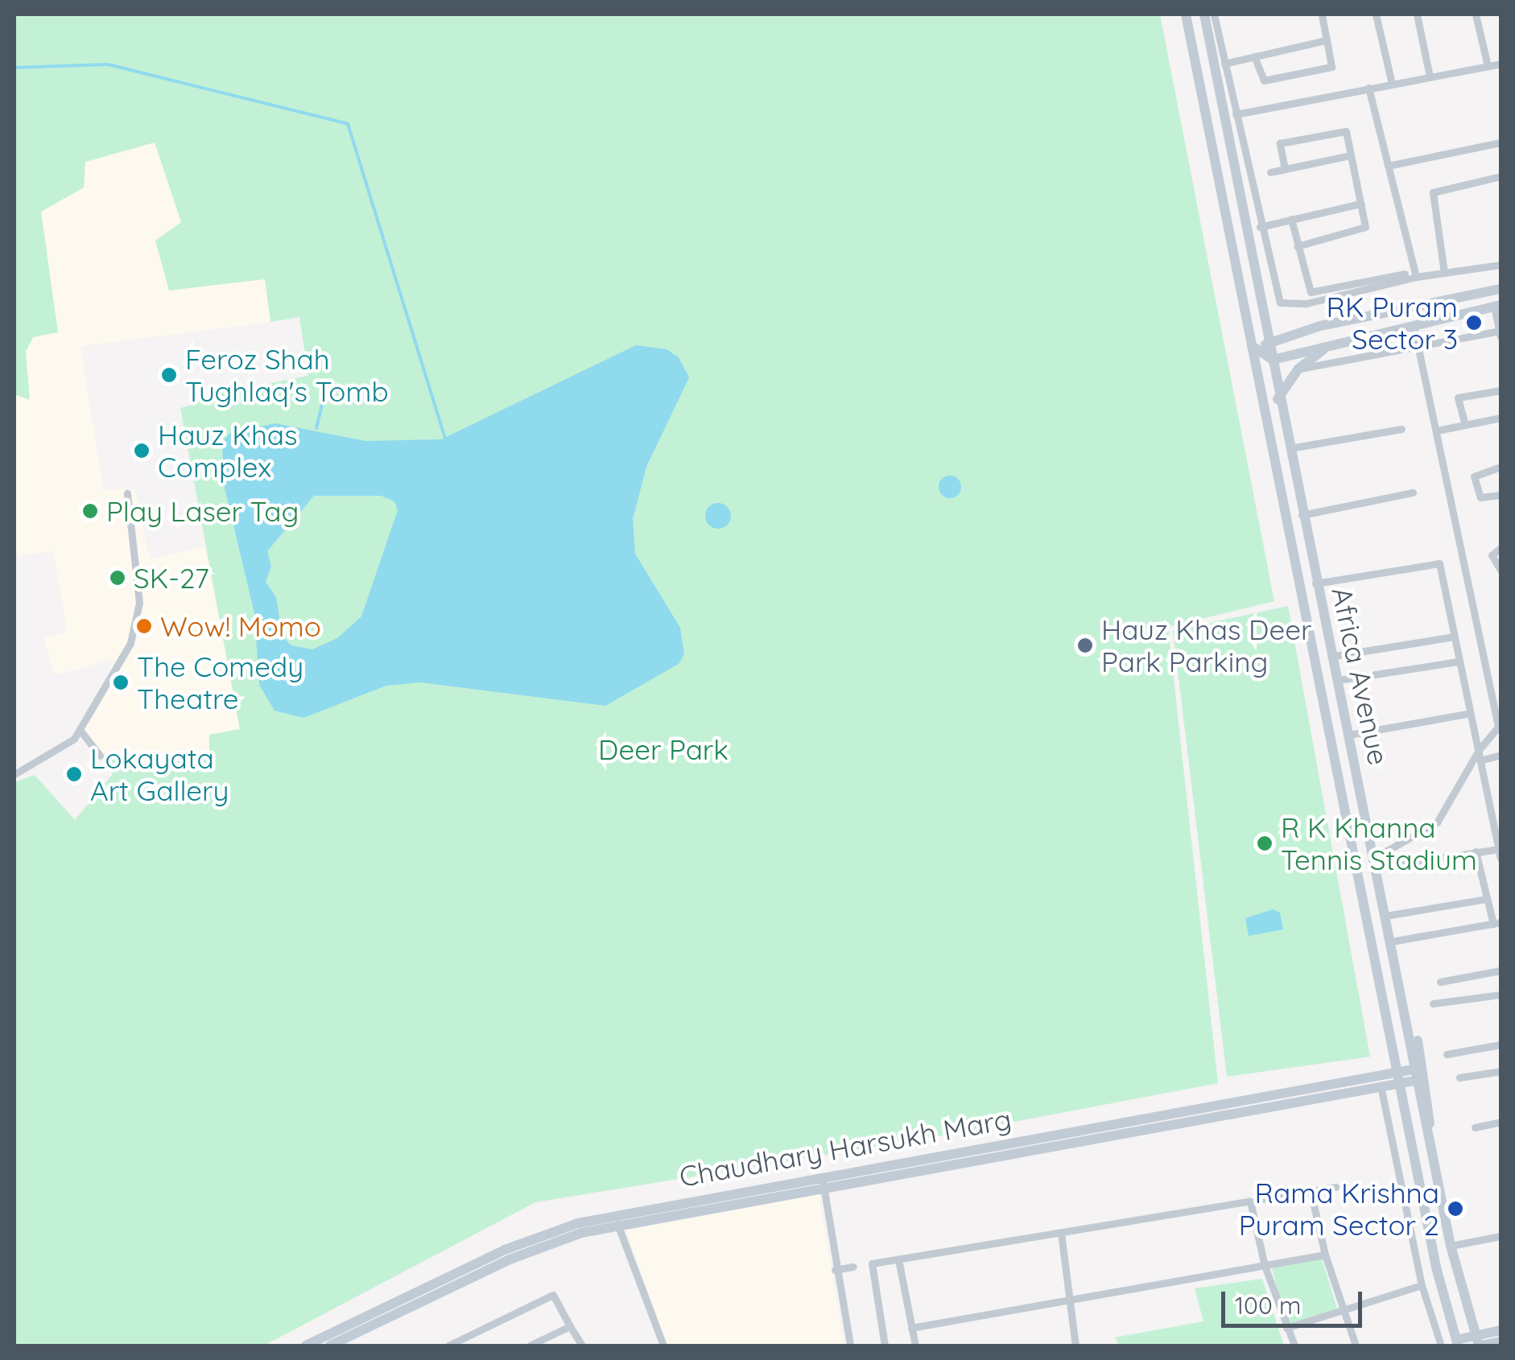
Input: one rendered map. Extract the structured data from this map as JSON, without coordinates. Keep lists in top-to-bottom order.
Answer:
{
  "streets": {
    "main road": ["Africa Avenue", "Chaudhary Harsukh Marg"]
  },
  "crossings": [
    ["Africa Avenue", "Chaudhary Harsukh Marg"]
  ],
  "parks": ["Deer Park"],
  "places": [
    "RK Puram Sector 3",
    "Feroz Shah Tughlaq's Tomb",
    "Hauz Khas Complex",
    "Play Laser Tag",
    "SK-27",
    "Wow! Momo",
    "Hauz Khas Deer Park Parking",
    "The Comedy Theatre",
    "Lokayata Art Gallery",
    "R K Khanna Tennis Stadium",
    "Rama Krishna Puram Sector 2"
  ],
  "scale_bar": "100 m"
}
